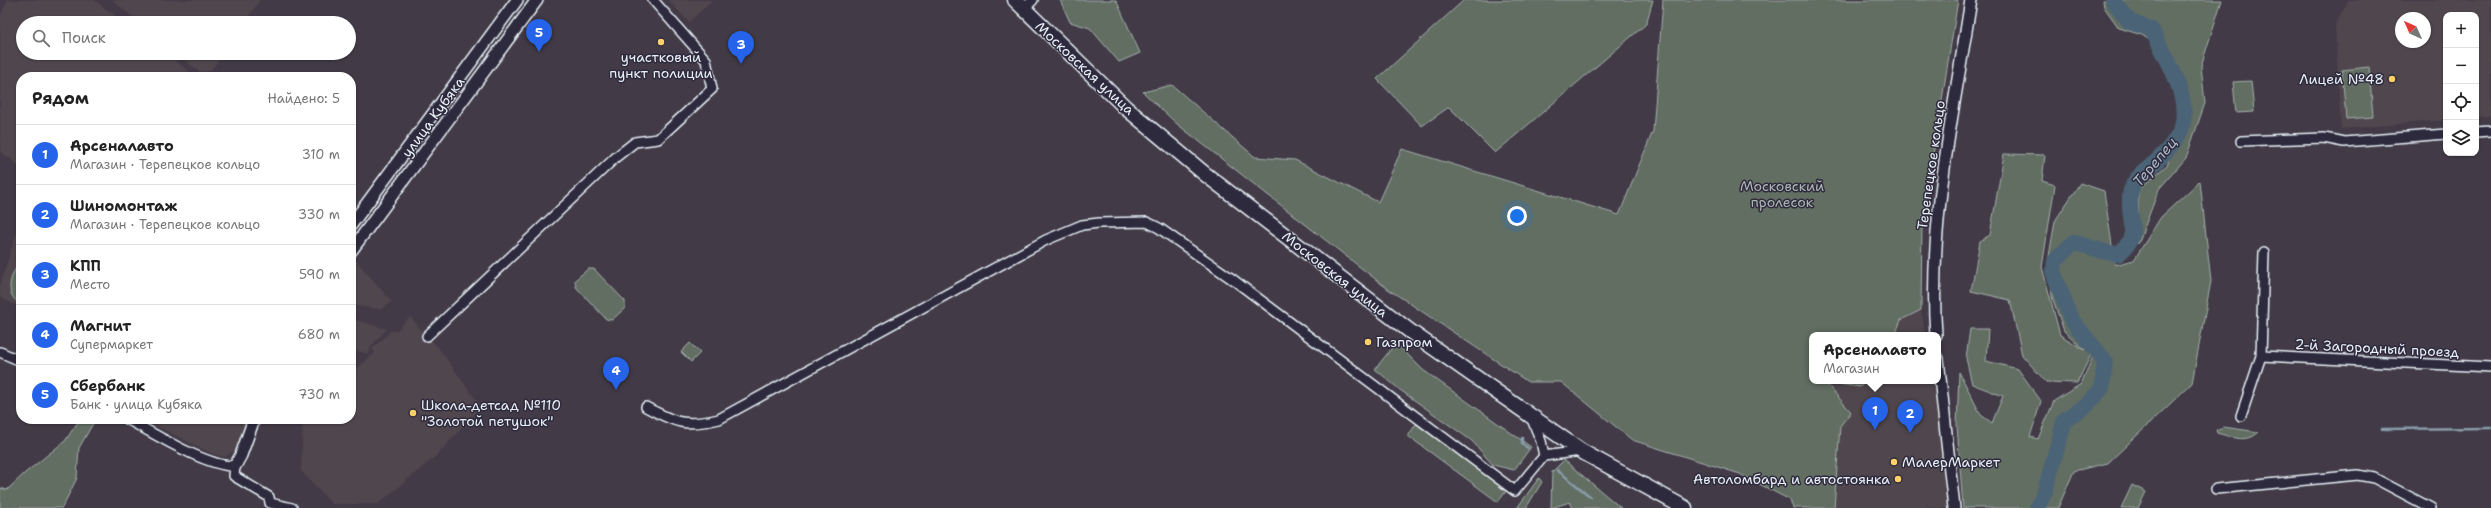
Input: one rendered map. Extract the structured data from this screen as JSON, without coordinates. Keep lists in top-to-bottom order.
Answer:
{
  "streets": {
    "main road": ["Московская улица"],
    "street": ["улица Кубяка", "Терепецкое кольцо", "2-й Загородный проезд"]
  },
  "water": ["Терепец"],
  "parks": ["Московский пролесок"],
  "places": [
    "участковый пункт полиции",
    "Лицей №48",
    "Газпром",
    "Школа-детсад №110 \"Золотой петушок\"",
    "МалерМаркет",
    "Автоломбард и автостоянка"
  ],
  "north": "top left",
  "page": {
    "map_buttons": ["+", "−"],
    "search": "Поиск",
    "pins": [
      "5",
      "3",
      "4",
      "1",
      "2"
    ],
    "heading": ["Рядом", "Найдено: 5"],
    "list": [
      {
        "mark": "1",
        "name": "Арсеналавто",
        "note": "Магазин · Терепецкое кольцо",
        "value": "310 m"
      },
      {
        "mark": "2",
        "name": "Шиномонтаж",
        "note": "Магазин · Терепецкое кольцо",
        "value": "330 m"
      },
      {
        "mark": "3",
        "name": "КПП",
        "note": "Место",
        "value": "590 m"
      },
      {
        "mark": "4",
        "name": "Магнит",
        "note": "Супермаркет",
        "value": "680 m"
      },
      {
        "mark": "5",
        "name": "Сбербанк",
        "note": "Банк · улица Кубяка",
        "value": "730 m"
      }
    ],
    "popup": ["Арсеналавто", "Магазин"]
  }
}
